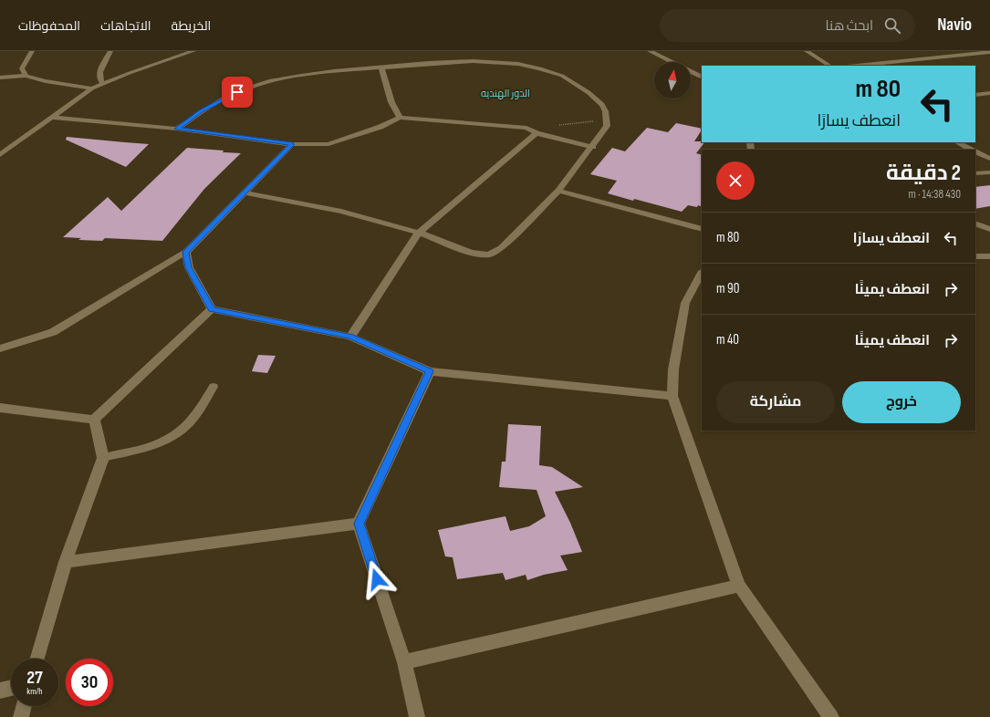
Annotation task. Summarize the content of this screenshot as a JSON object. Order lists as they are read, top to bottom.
{
  "districts": ["الدور الهنديه"],
  "north": "top",
  "page": {
    "header": "Navio",
    "search": "ابحث هنا",
    "nav": ["الخريطة", "الاتجاهات", "المحفوظات"],
    "turn": ["80 m", "انعطف يسارًا"],
    "heading": ["2 دقيقة", "430 m · 14:38"],
    "list": [
      {
        "name": "انعطف يسارًا",
        "value": "80 m"
      },
      {
        "name": "انعطف يمينًا",
        "value": "90 m"
      },
      {
        "name": "انعطف يمينًا",
        "value": "40 m"
      }
    ],
    "buttons": ["خروج", "مشاركة"],
    "speed": "27 km/h",
    "limit": "30"
  }
}
